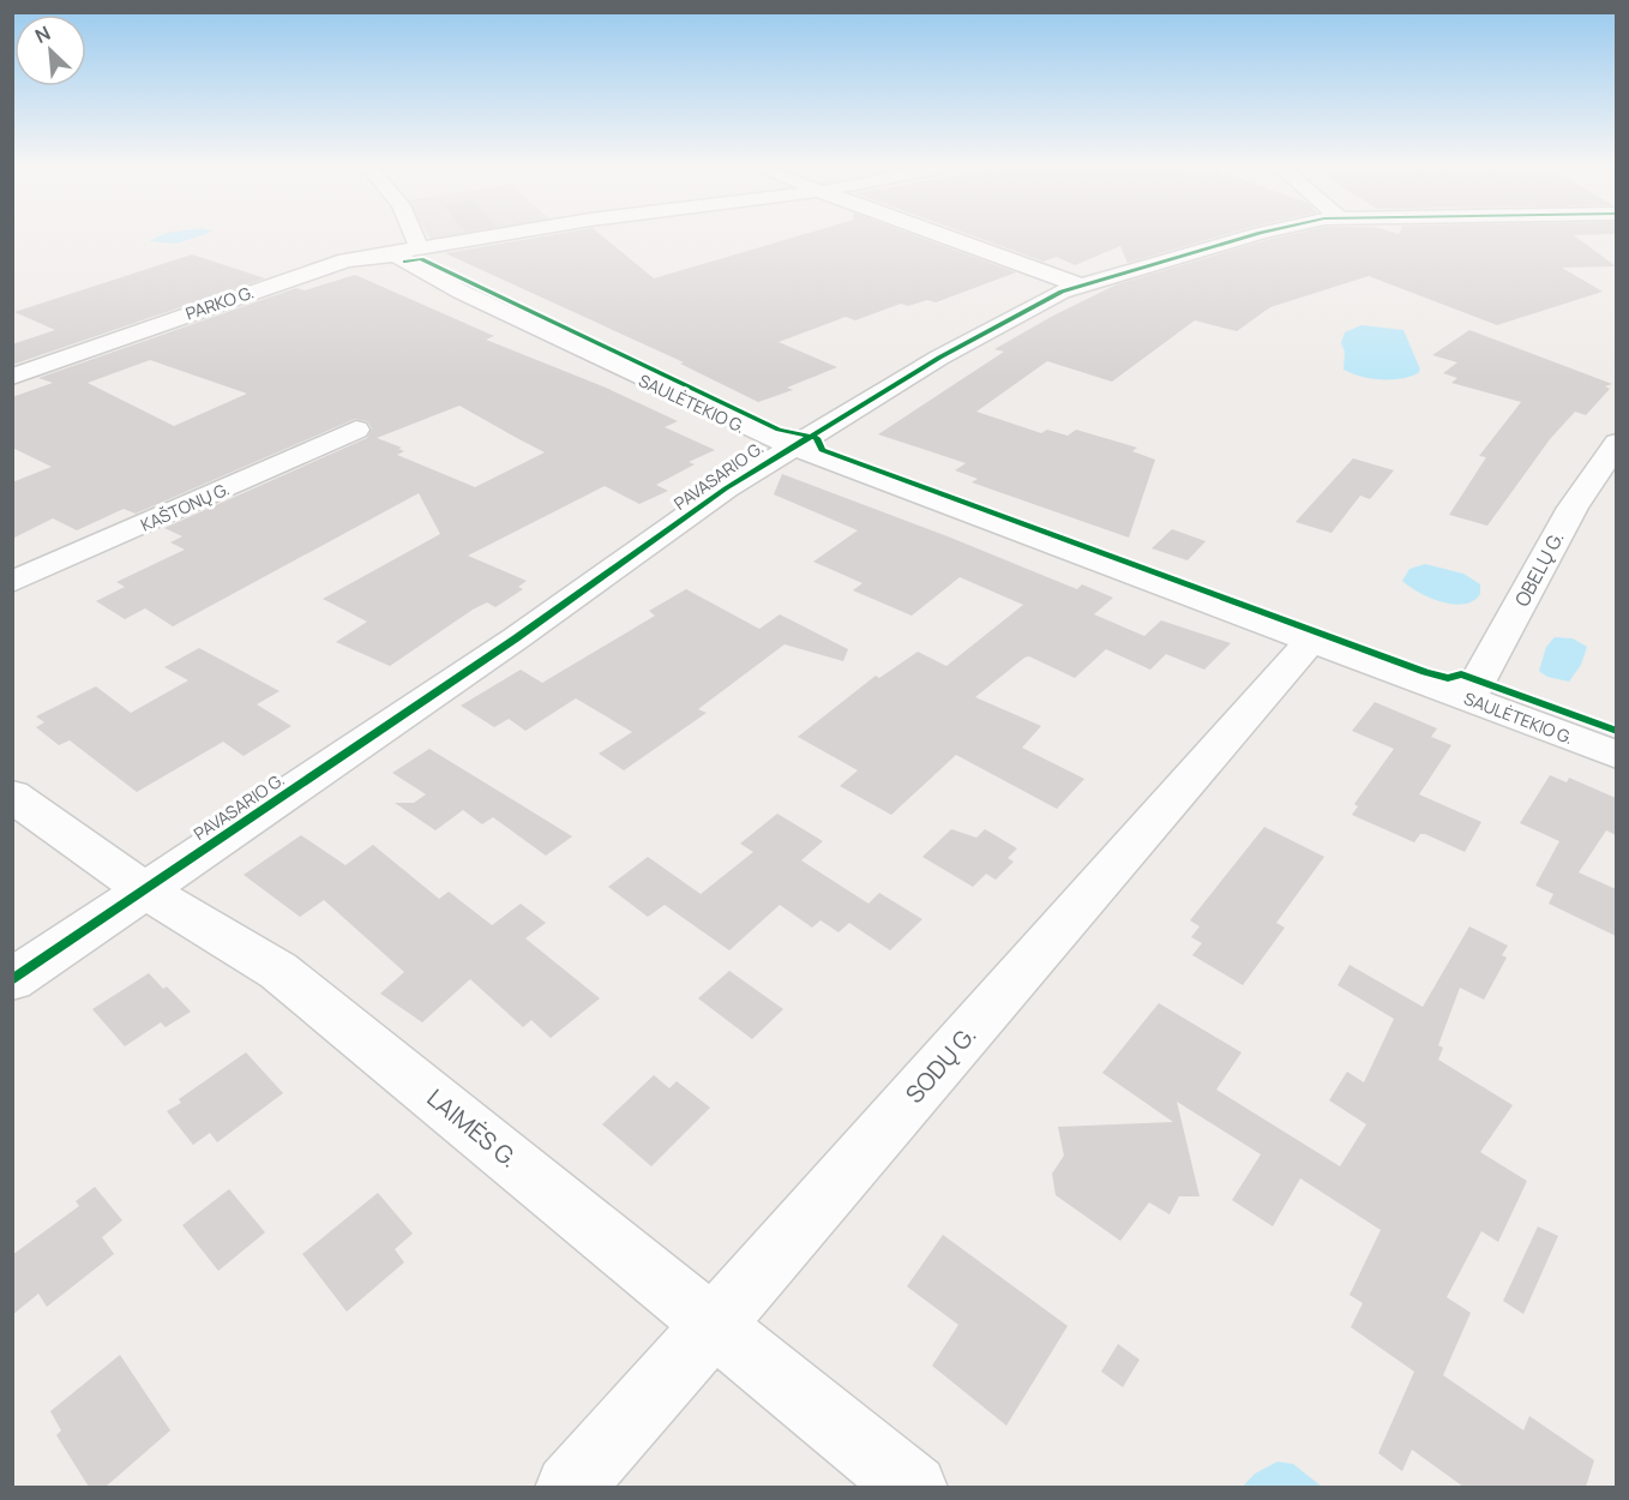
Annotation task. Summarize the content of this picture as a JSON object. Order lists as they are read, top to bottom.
{
  "streets": {
    "street": [
      "PARKO G.",
      "SAULĖTEKIO G.",
      "PAVASARIO G.",
      "KAŠTONŲ G.",
      "OBELŲ G.",
      "SODŲ G.",
      "LAIMĖS G."
    ]
  },
  "crossings": [
    ["PARKO G.", "SAULĖTEKIO G."],
    ["SAULĖTEKIO G.", "PAVASARIO G."],
    ["SAULĖTEKIO G.", "OBELŲ G."],
    ["SAULĖTEKIO G.", "SODŲ G."],
    ["PAVASARIO G.", "LAIMĖS G."],
    ["SODŲ G.", "LAIMĖS G."]
  ],
  "north": "top left"
}
